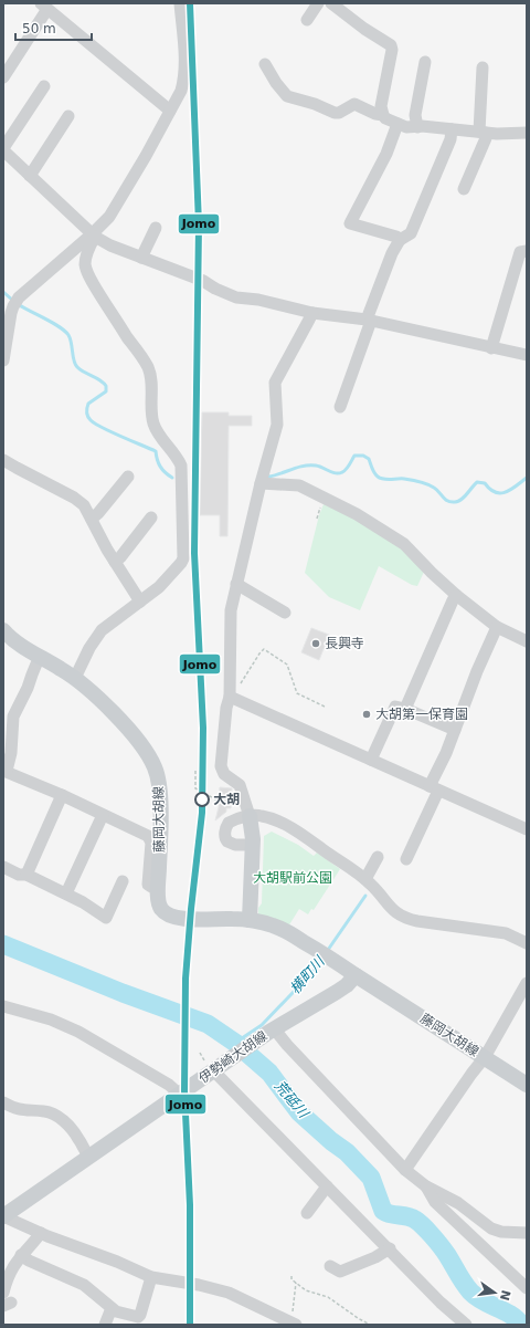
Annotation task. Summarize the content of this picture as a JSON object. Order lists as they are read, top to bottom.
{
  "streets": {
    "main road": ["藤岡大胡線", "伊勢崎大胡線"]
  },
  "crossings": [
    ["藤岡大胡線", "伊勢崎大胡線"]
  ],
  "water": ["横町川", "荒砥川"],
  "parks": ["大胡駅前公園"],
  "places": ["長興寺", "大胡第一保育園", "大胡"],
  "lines": ["transit line Jomo"],
  "scale_bar": "50 m",
  "north": "right"
}
